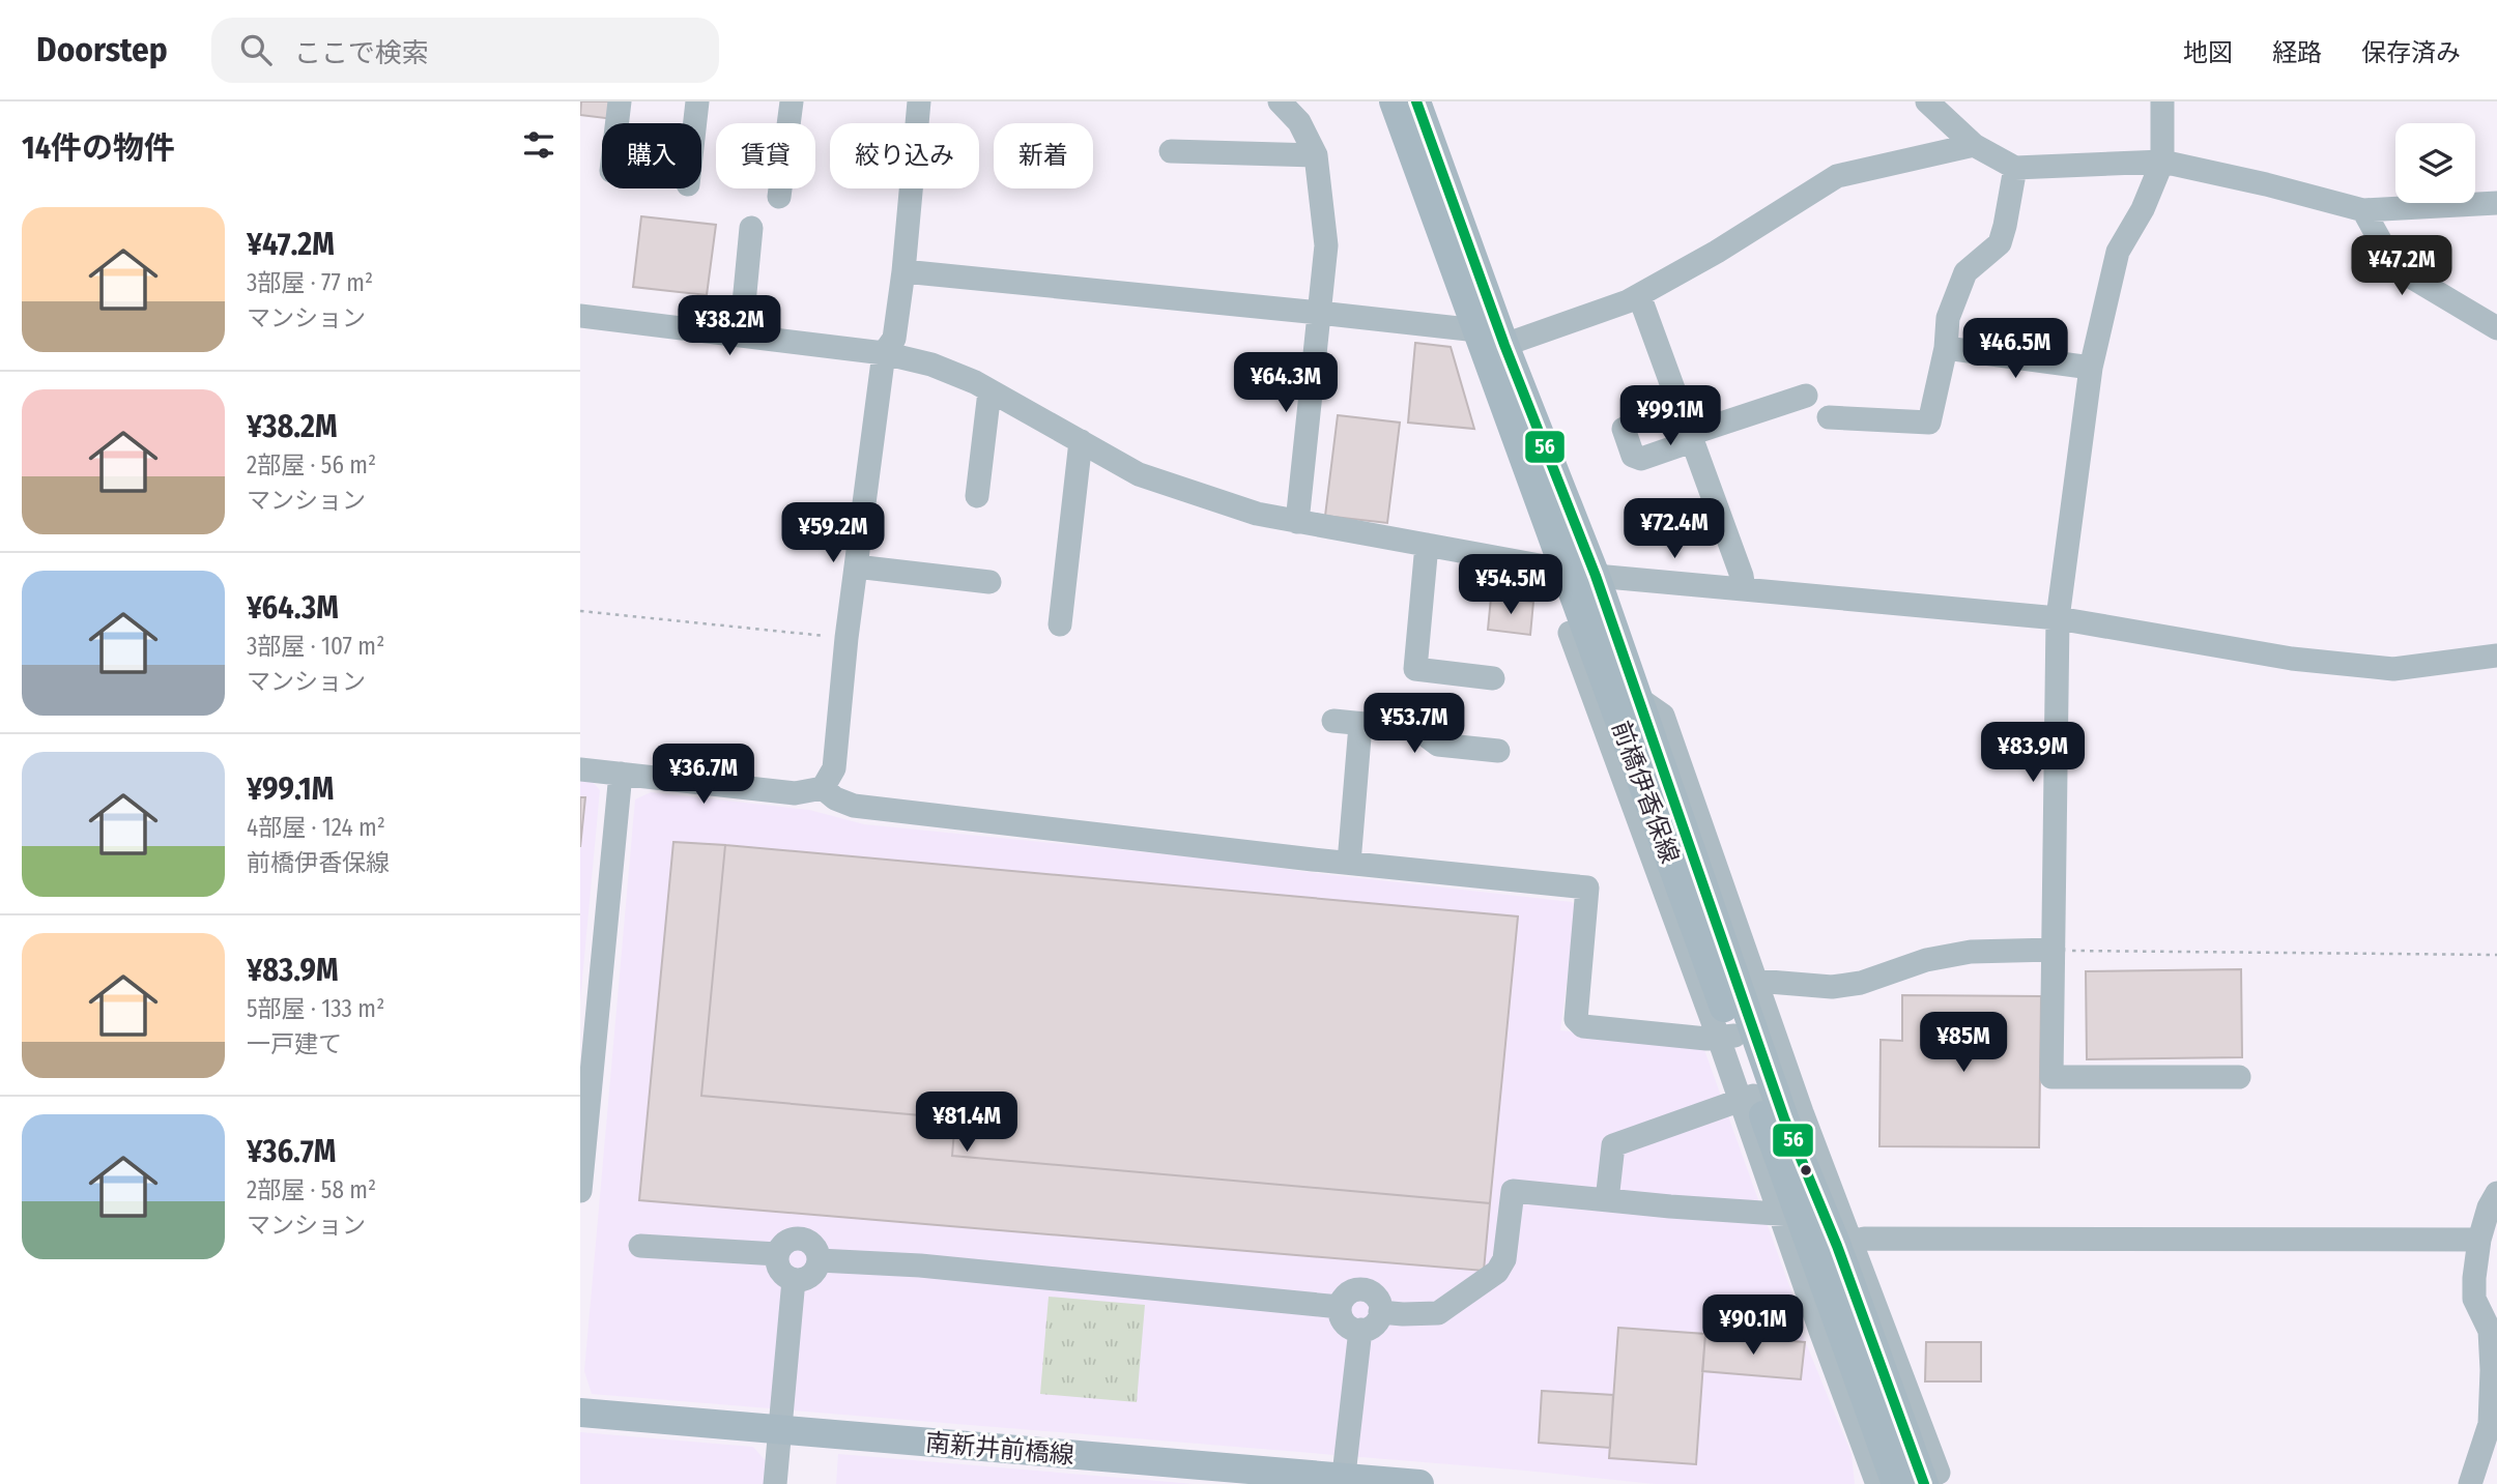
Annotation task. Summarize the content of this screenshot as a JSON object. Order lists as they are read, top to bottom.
{
  "streets": {
    "main road": ["前橋伊香保線", "南新井前橋線"]
  },
  "lines": ["transit line 56"],
  "page": {
    "header": "Doorstep",
    "search": "ここで検索",
    "nav": ["地図", "経路", "保存済み"],
    "heading": "14件の物件",
    "chip": [
      "購入",
      "賃貸",
      "絞り込み",
      "新着"
    ],
    "list": [
      {
        "name": "¥47.2M",
        "note": "3部屋 · 77 m² · マンション"
      },
      {
        "name": "¥38.2M",
        "note": "2部屋 · 56 m² · マンション"
      },
      {
        "name": "¥64.3M",
        "note": "3部屋 · 107 m² · マンション"
      },
      {
        "name": "¥99.1M",
        "note": "4部屋 · 124 m² · 前橋伊香保線"
      },
      {
        "name": "¥83.9M",
        "note": "5部屋 · 133 m² · 一戸建て"
      },
      {
        "name": "¥36.7M",
        "note": "2部屋 · 58 m² · マンション"
      }
    ],
    "price": [
      "¥47.2M",
      "¥38.2M",
      "¥46.5M",
      "¥64.3M",
      "¥99.1M",
      "¥72.4M",
      "¥59.2M",
      "¥54.5M",
      "¥53.7M",
      "¥83.9M",
      "¥36.7M",
      "¥85M",
      "¥81.4M",
      "¥90.1M"
    ]
  }
}
